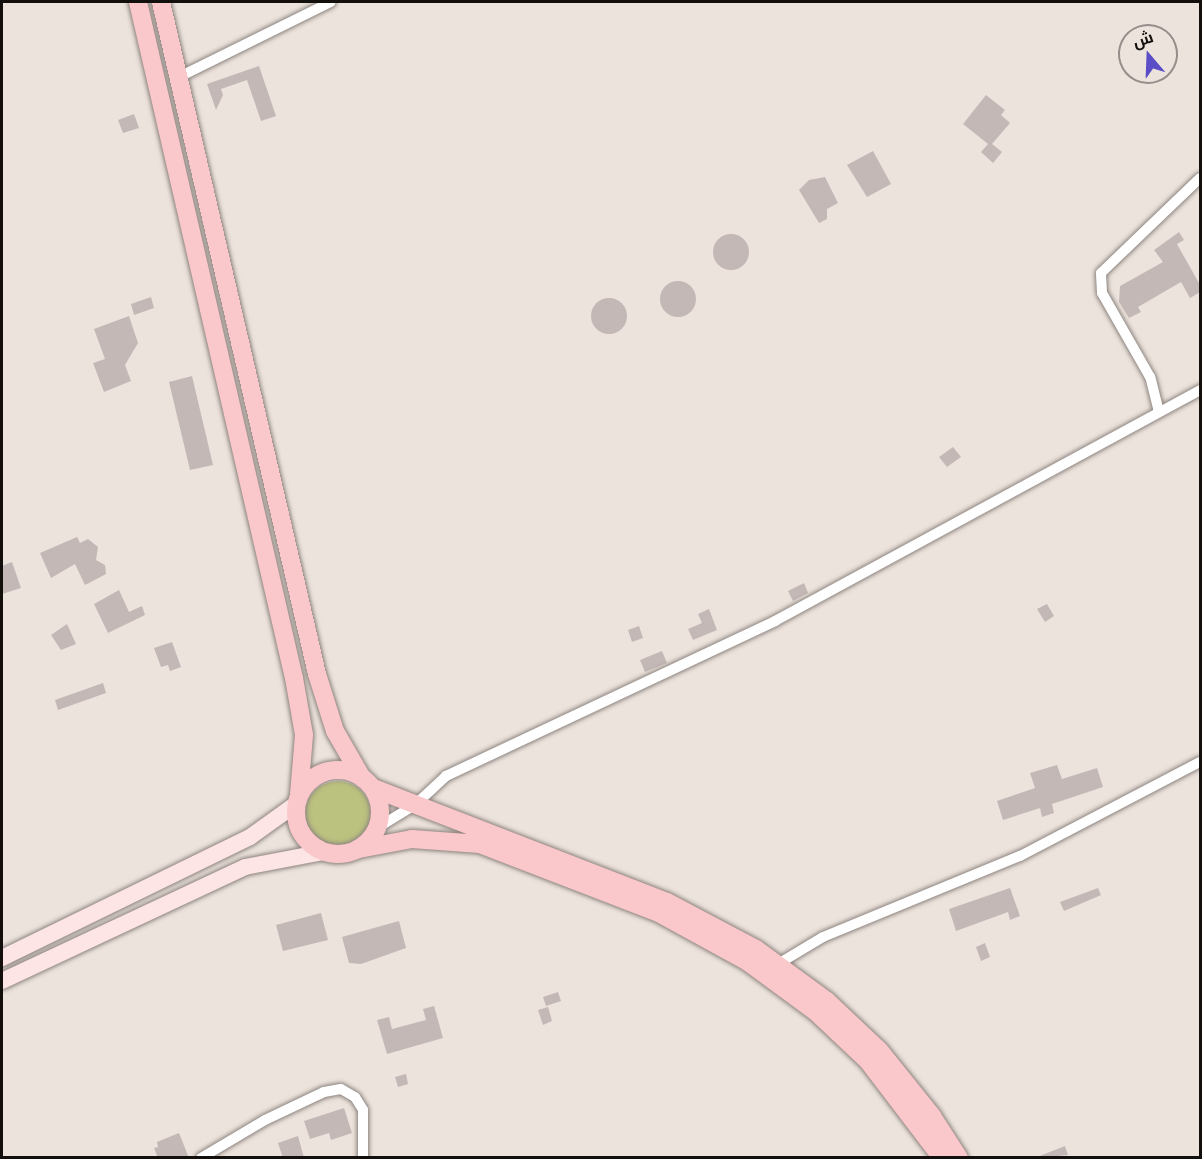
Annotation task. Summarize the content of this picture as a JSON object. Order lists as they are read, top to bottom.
{
  "north": "top"
}
